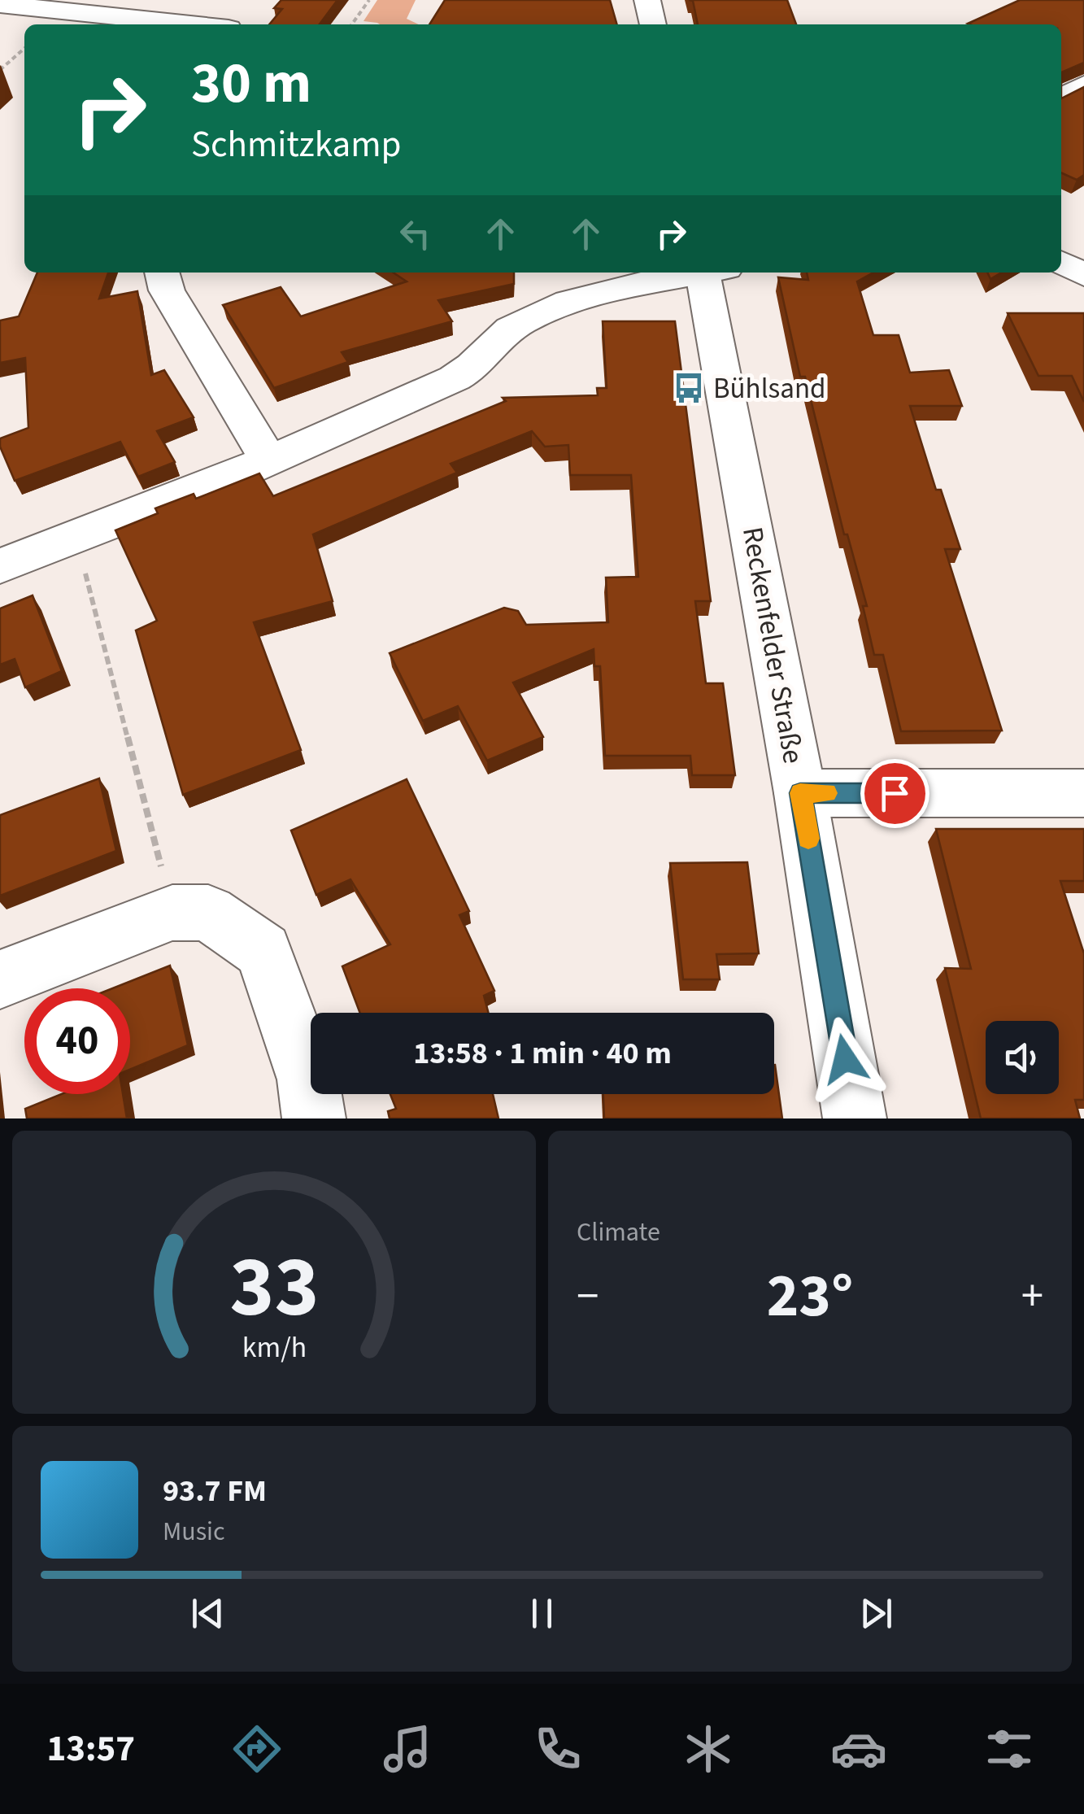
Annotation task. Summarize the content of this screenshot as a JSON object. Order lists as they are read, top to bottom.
{
  "streets": {
    "street": ["Reckenfelder Straße"]
  },
  "places": {
    "bus stop": ["Bühlsand"]
  },
  "page": {
    "turn": ["30 m", "Schmitzkamp"],
    "limit": "40",
    "trip": "13:58 · 1 min · 40 m",
    "tile": "Climate",
    "heat": ["−", "23°", "+"],
    "song": ["93.7 FM", "Music"],
    "tabs": "13:57",
    "gauge": ["33", "km/h"]
  }
}
